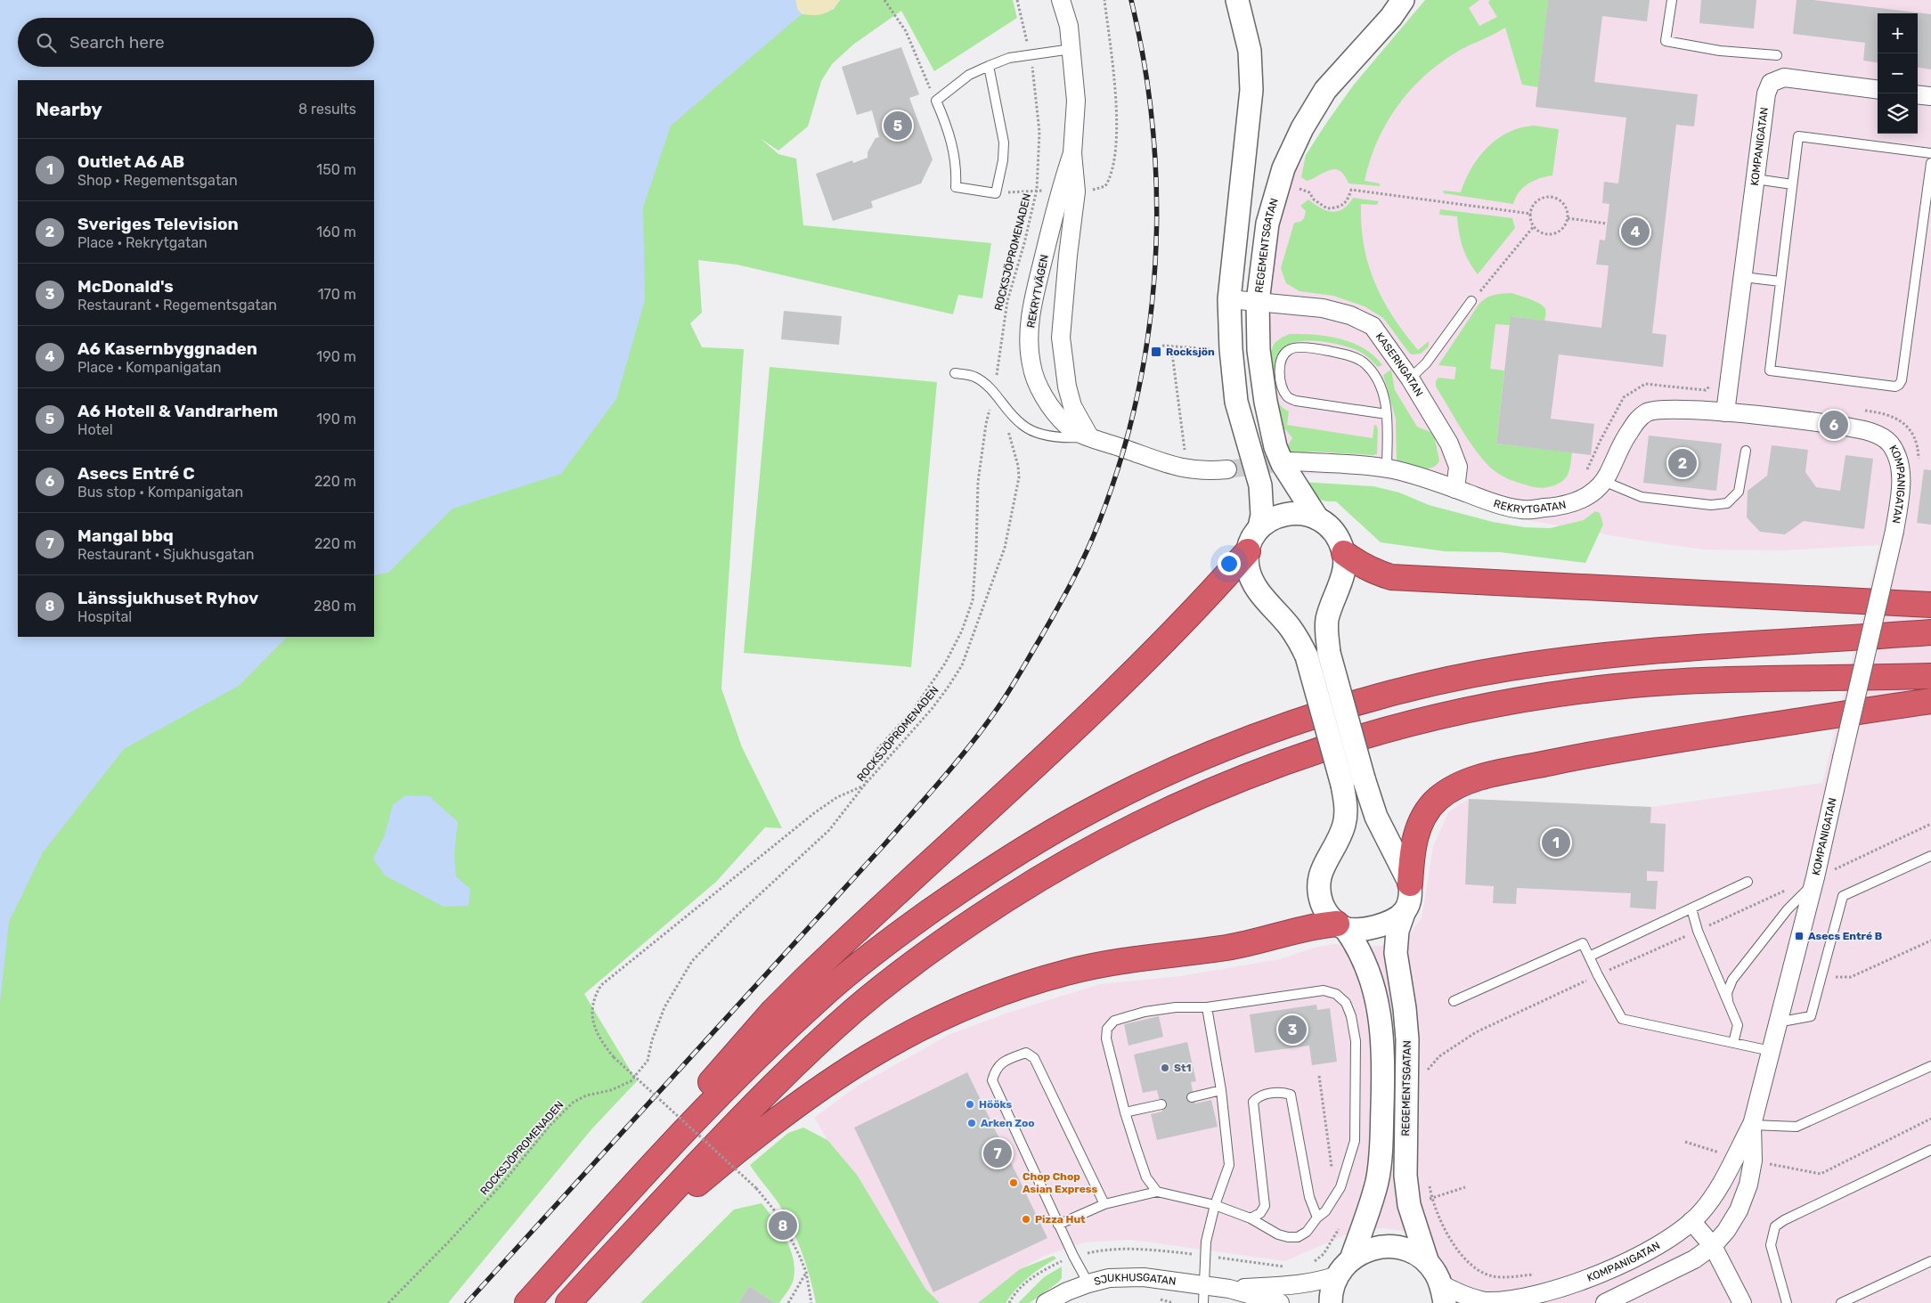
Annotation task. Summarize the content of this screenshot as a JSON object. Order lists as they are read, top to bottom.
{
  "streets": {
    "street": [
      "KOMPANIGATAN",
      "REGEMENTSGATAN",
      "REKRYTVÄGEN",
      "KASERNGATAN",
      "REKRYTGATAN",
      "SJUKHUSGATAN"
    ],
    "path": ["ROCKSJÖPROMENADEN"]
  },
  "crossings": [
    ["KOMPANIGATAN", "REKRYTGATAN"],
    ["REGEMENTSGATAN", "KASERNGATAN"],
    ["KASERNGATAN", "REKRYTGATAN"]
  ],
  "places": {
    "transit": ["Rocksjön", "Asecs Entré B"],
    "other": [
      "St1",
      "Hööks",
      "Arken Zoo",
      "Chop Chop Asian Express",
      "Pizza Hut"
    ]
  },
  "page": {
    "map_buttons": ["+", "−"],
    "search": "Search here",
    "heading": ["Nearby", "8 results"],
    "pins": [
      "5",
      "4",
      "6",
      "2",
      "1",
      "3",
      "7",
      "8"
    ],
    "list": [
      {
        "mark": "1",
        "name": "Outlet A6 AB",
        "note": "Shop · Regementsgatan",
        "value": "150 m"
      },
      {
        "mark": "2",
        "name": "Sveriges Television",
        "note": "Place · Rekrytgatan",
        "value": "160 m"
      },
      {
        "mark": "3",
        "name": "McDonald's",
        "note": "Restaurant · Regementsgatan",
        "value": "170 m"
      },
      {
        "mark": "4",
        "name": "A6 Kasernbyggnaden",
        "note": "Place · Kompanigatan",
        "value": "190 m"
      },
      {
        "mark": "5",
        "name": "A6 Hotell & Vandrarhem",
        "note": "Hotel",
        "value": "190 m"
      },
      {
        "mark": "6",
        "name": "Asecs Entré C",
        "note": "Bus stop · Kompanigatan",
        "value": "220 m"
      },
      {
        "mark": "7",
        "name": "Mangal bbq",
        "note": "Restaurant · Sjukhusgatan",
        "value": "220 m"
      },
      {
        "mark": "8",
        "name": "Länssjukhuset Ryhov",
        "note": "Hospital",
        "value": "280 m"
      }
    ]
  }
}
